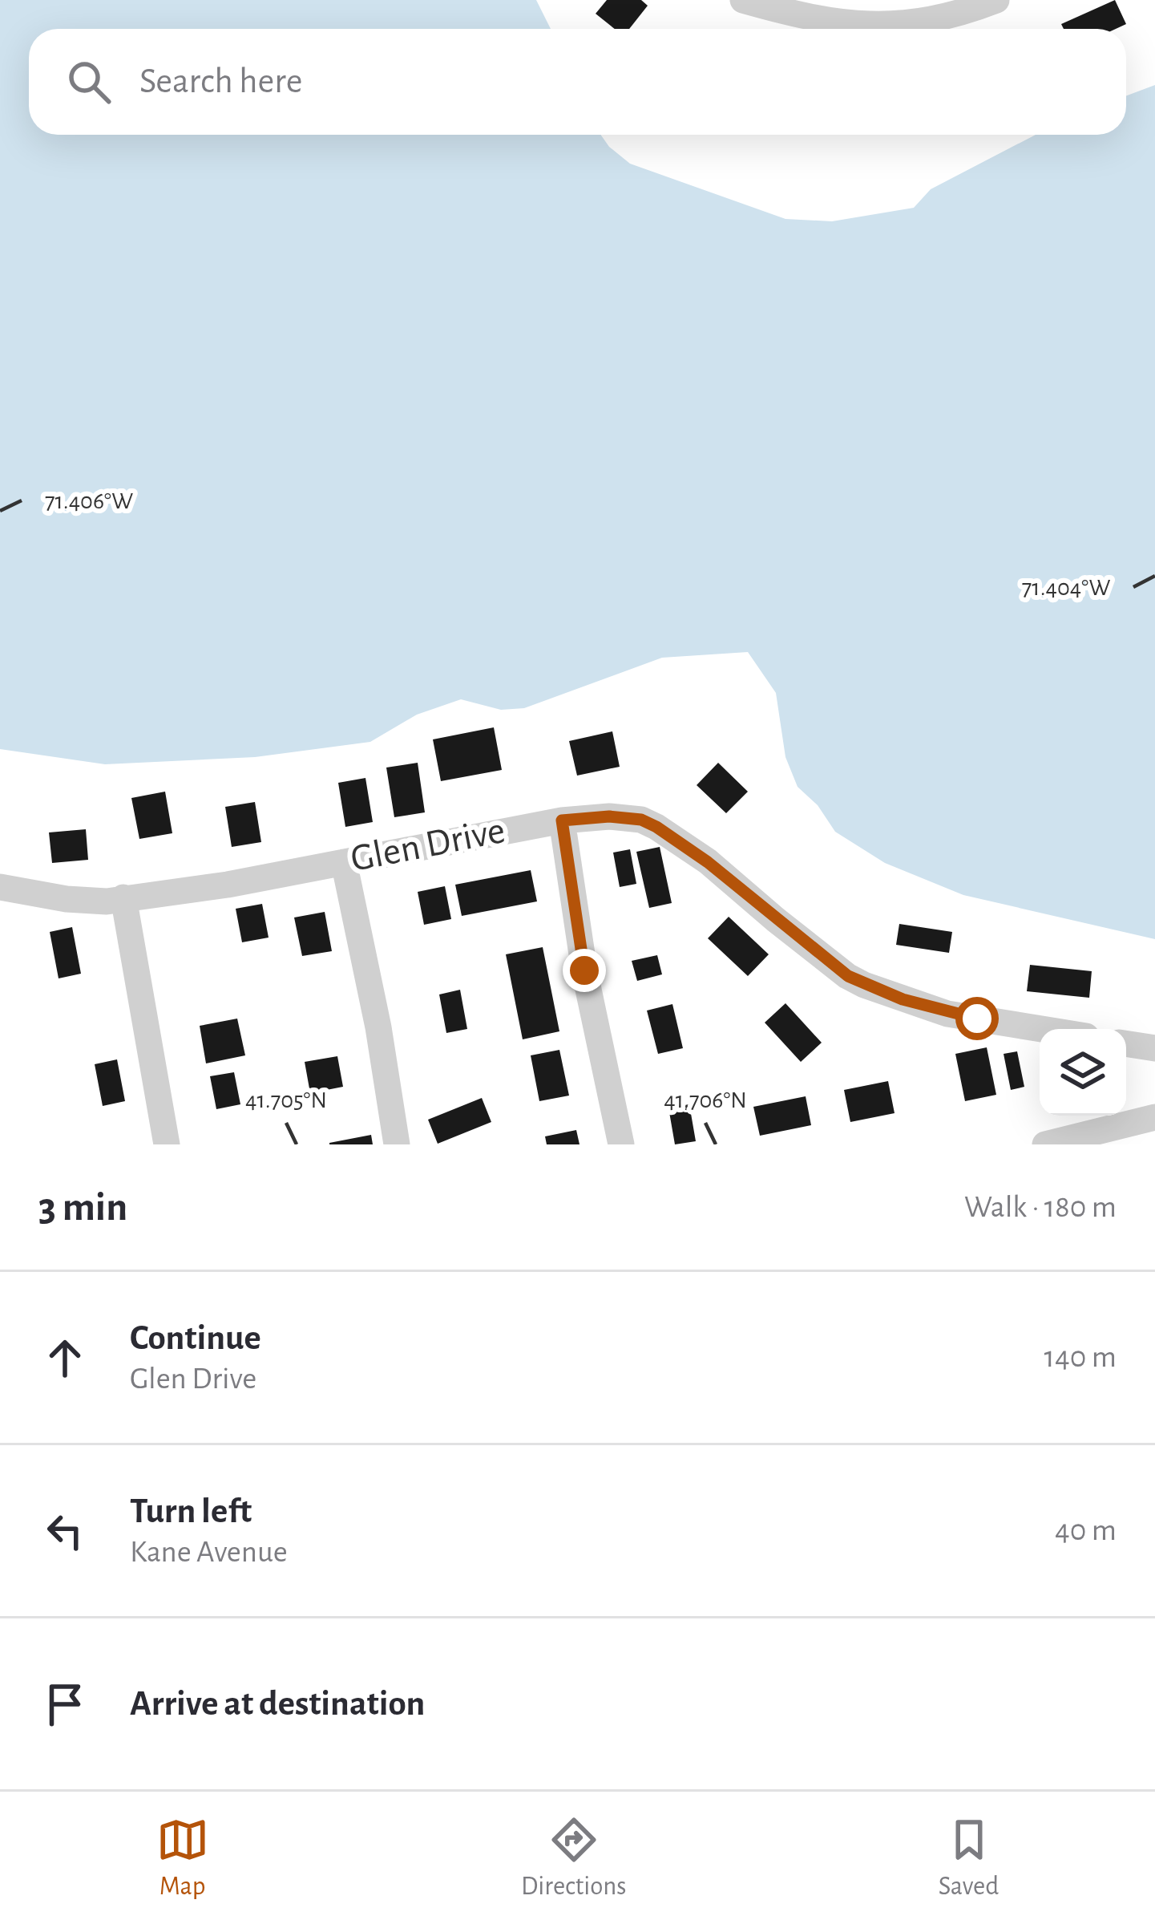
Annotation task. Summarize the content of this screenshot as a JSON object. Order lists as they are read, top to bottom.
{
  "streets": {
    "street": ["Glen Drive"]
  },
  "page": {
    "search": "Search here",
    "heading": ["3 min", "Walk · 180 m"],
    "list": [
      ["Continue", "Glen Drive", "140 m"],
      ["Turn left", "Kane Avenue", "40 m"],
      "Arrive at destination"
    ],
    "nav": ["Map", "Directions", "Saved"]
  },
  "coordinates": [
    "71.406°W",
    "71.404°W",
    "41.705°N",
    "41.706°N"
  ]
}
